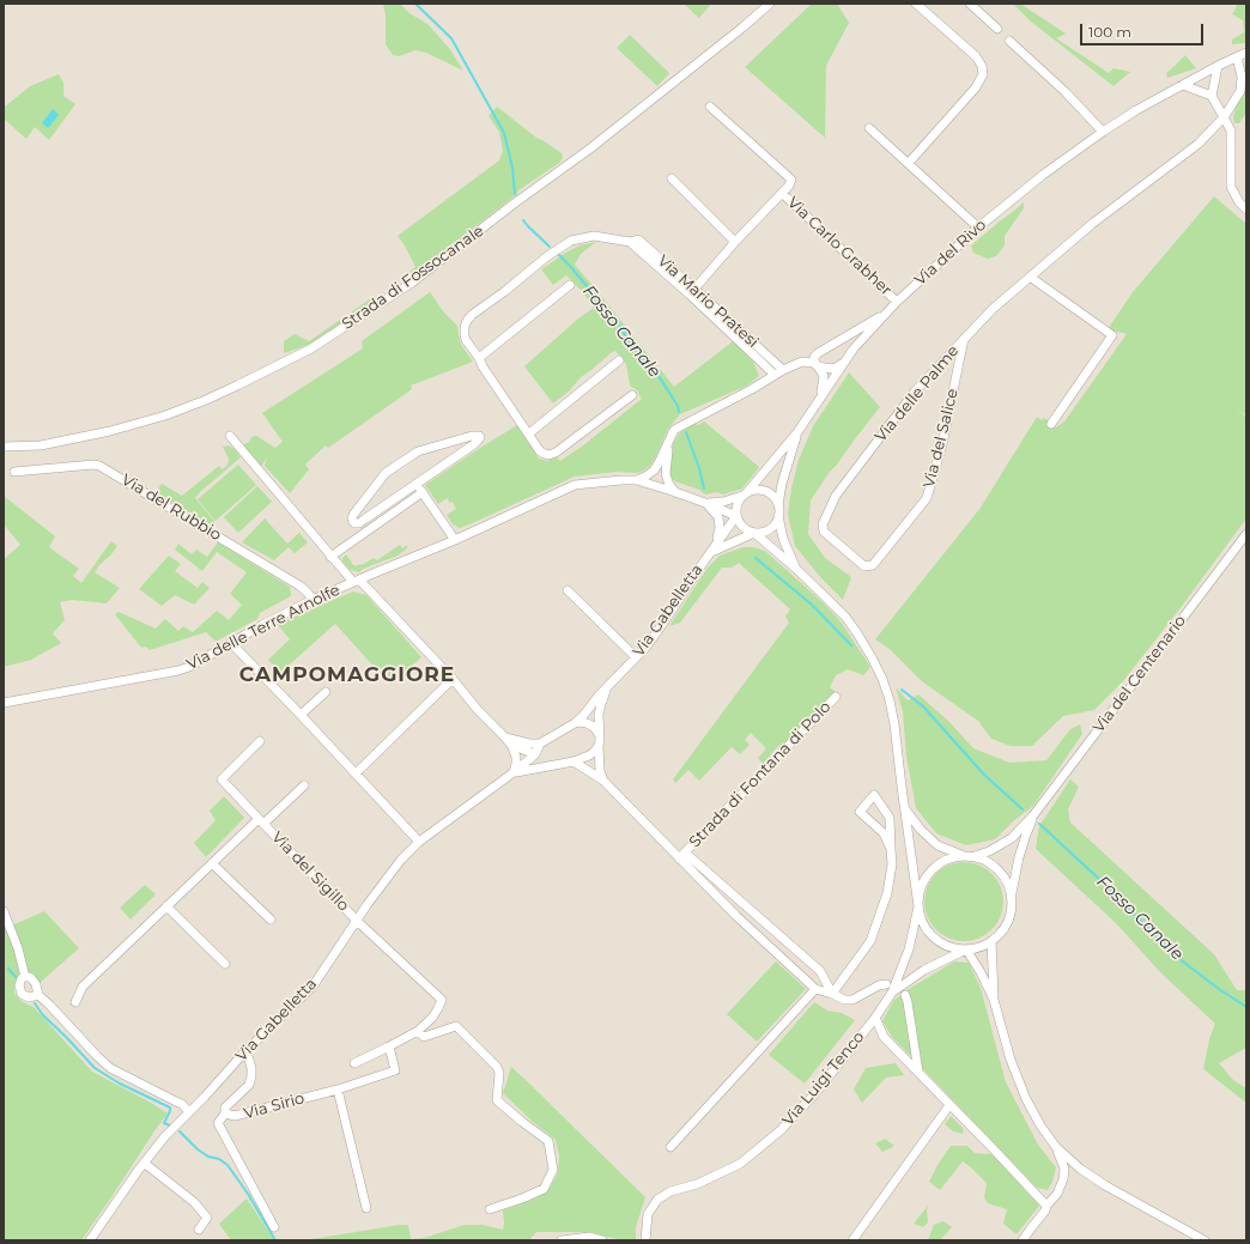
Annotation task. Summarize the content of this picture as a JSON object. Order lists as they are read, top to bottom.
{
  "streets": {
    "street": [
      "Via Carlo Grabher",
      "Via del Rivo",
      "Strada di Fossocanale",
      "Via Mario Pratesi",
      "Via delle Palme",
      "Via del Salice",
      "Via del Rubbio",
      "Via Gabelletta",
      "Via delle Terre Arnolfe",
      "Via del Centenario",
      "Strada di Fontana di Polo",
      "Via del Sigillo",
      "Via Luigi Tenco",
      "Via Sirio"
    ]
  },
  "crossings": [
    ["Via Carlo Grabher", "Via del Rivo"],
    ["Via Carlo Grabher", "Via Mario Pratesi"],
    ["Via del Rivo", "Via delle Palme"],
    ["Via delle Palme", "Via del Salice"],
    ["Via del Rubbio", "Via delle Terre Arnolfe"],
    ["Via Gabelletta", "Via delle Terre Arnolfe"],
    ["Via Gabelletta", "Strada di Fontana di Polo"],
    ["Via Gabelletta", "Via del Sigillo"],
    ["Via Gabelletta", "Via Sirio"],
    ["Via del Centenario", "Via Luigi Tenco"]
  ],
  "districts": ["CAMPOMAGGIORE"],
  "water": ["Fosso Canale"],
  "scale_bar": "100 m"
}
